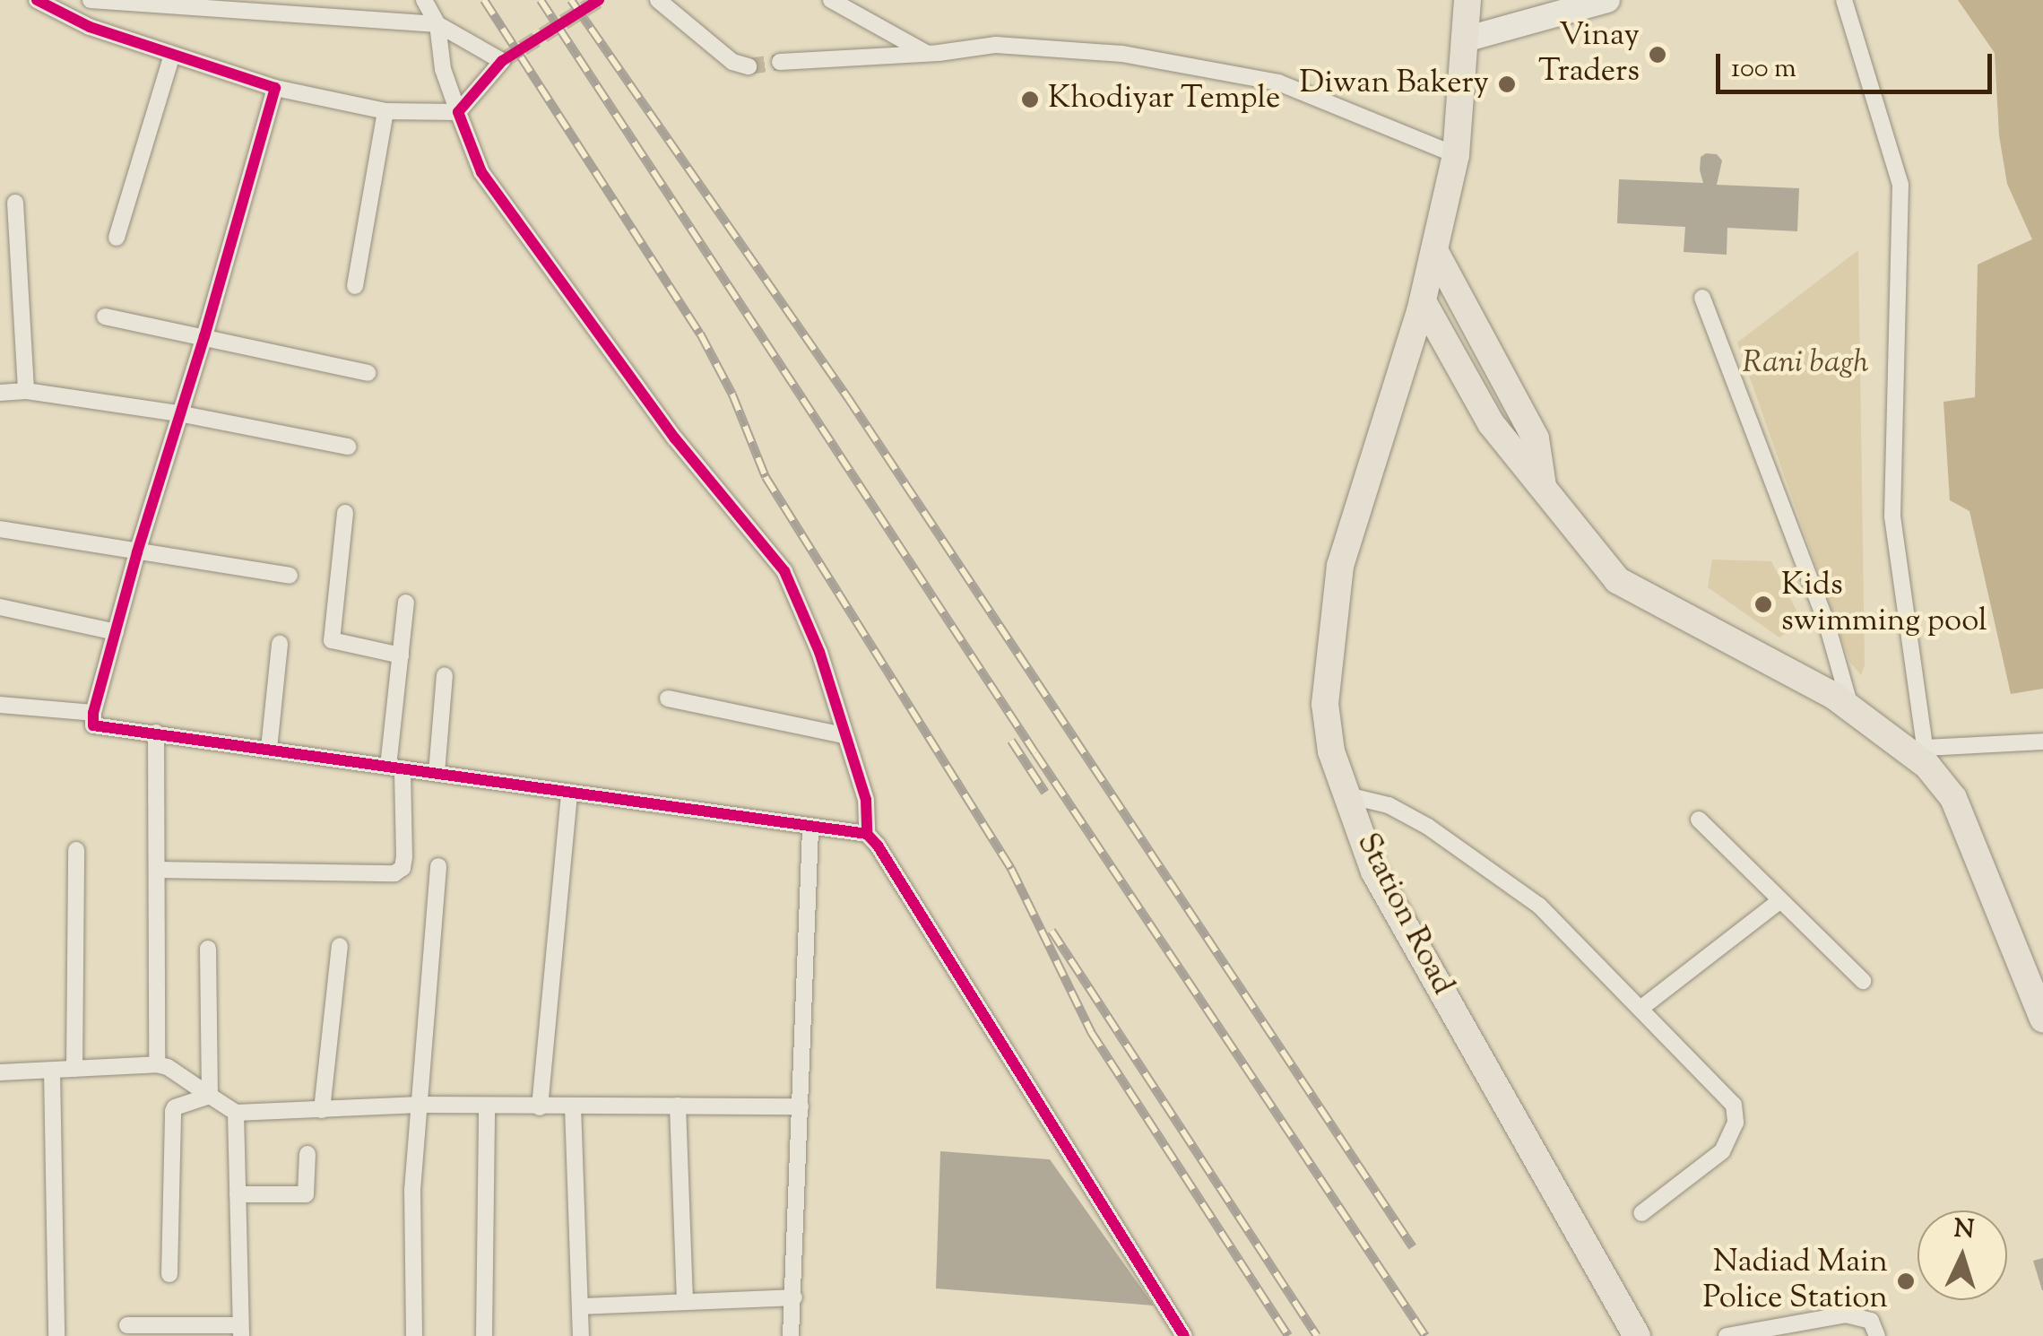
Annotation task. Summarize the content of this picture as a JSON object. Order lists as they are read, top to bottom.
{
  "streets": {
    "main road": ["Station Road"]
  },
  "parks": ["Rani bagh"],
  "places": [
    "Vinay Traders",
    "Diwan Bakery",
    "Khodiyar Temple",
    "Kids swimming pool",
    "Nadiad Main Police Station"
  ],
  "scale_bar": "100 m",
  "north": "top"
}
